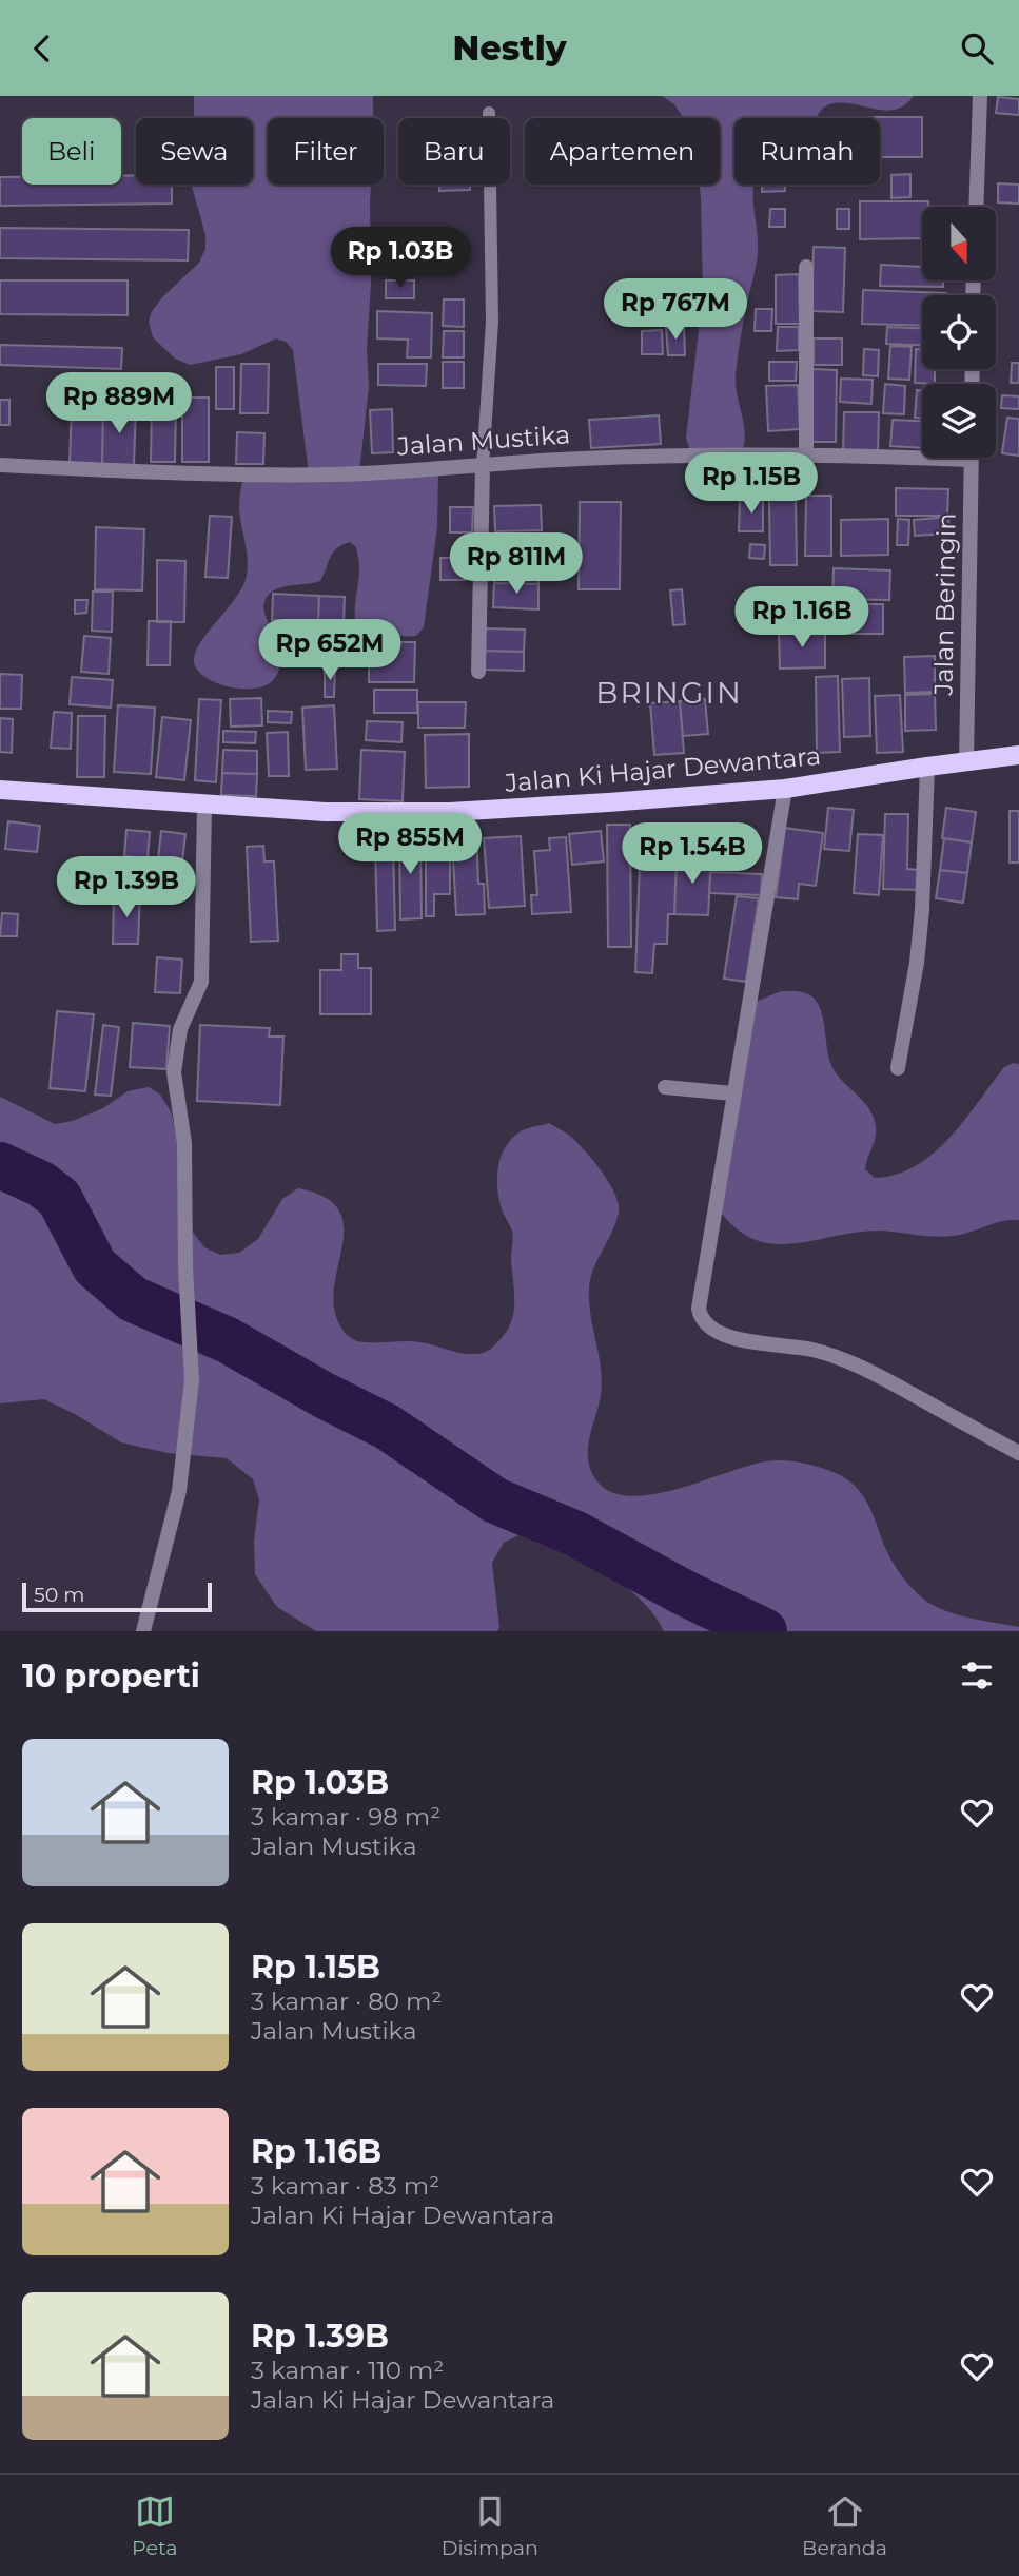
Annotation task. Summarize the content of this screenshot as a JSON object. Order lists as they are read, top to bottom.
{
  "streets": {
    "main road": ["Jalan Ki Hajar Dewantara"],
    "street": ["Jalan Mustika", "Jalan Beringin"]
  },
  "crossings": [
    ["Jalan Beringin", "Jalan Ki Hajar Dewantara"]
  ],
  "districts": ["BRINGIN"],
  "scale_bar": "50 m",
  "north": "bottom",
  "page": {
    "header": "Nestly",
    "chip": [
      "Beli",
      "Sewa",
      "Filter",
      "Baru",
      "Apartemen",
      "Rumah"
    ],
    "price": [
      "Rp 1.03B",
      "Rp 767M",
      "Rp 889M",
      "Rp 1.15B",
      "Rp 811M",
      "Rp 1.16B",
      "Rp 652M",
      "Rp 855M",
      "Rp 1.54B",
      "Rp 1.39B"
    ],
    "scale": "50 m",
    "heading": "10 properti",
    "list": [
      {
        "name": "Rp 1.03B",
        "note": "3 kamar · 98 m² · Jalan Mustika"
      },
      {
        "name": "Rp 1.15B",
        "note": "3 kamar · 80 m² · Jalan Mustika"
      },
      {
        "name": "Rp 1.16B",
        "note": "3 kamar · 83 m² · Jalan Ki Hajar Dewantara"
      },
      {
        "name": "Rp 1.39B",
        "note": "3 kamar · 110 m² · Jalan Ki Hajar Dewantara"
      }
    ],
    "tabs": ["Peta", "Disimpan", "Beranda"]
  }
}
